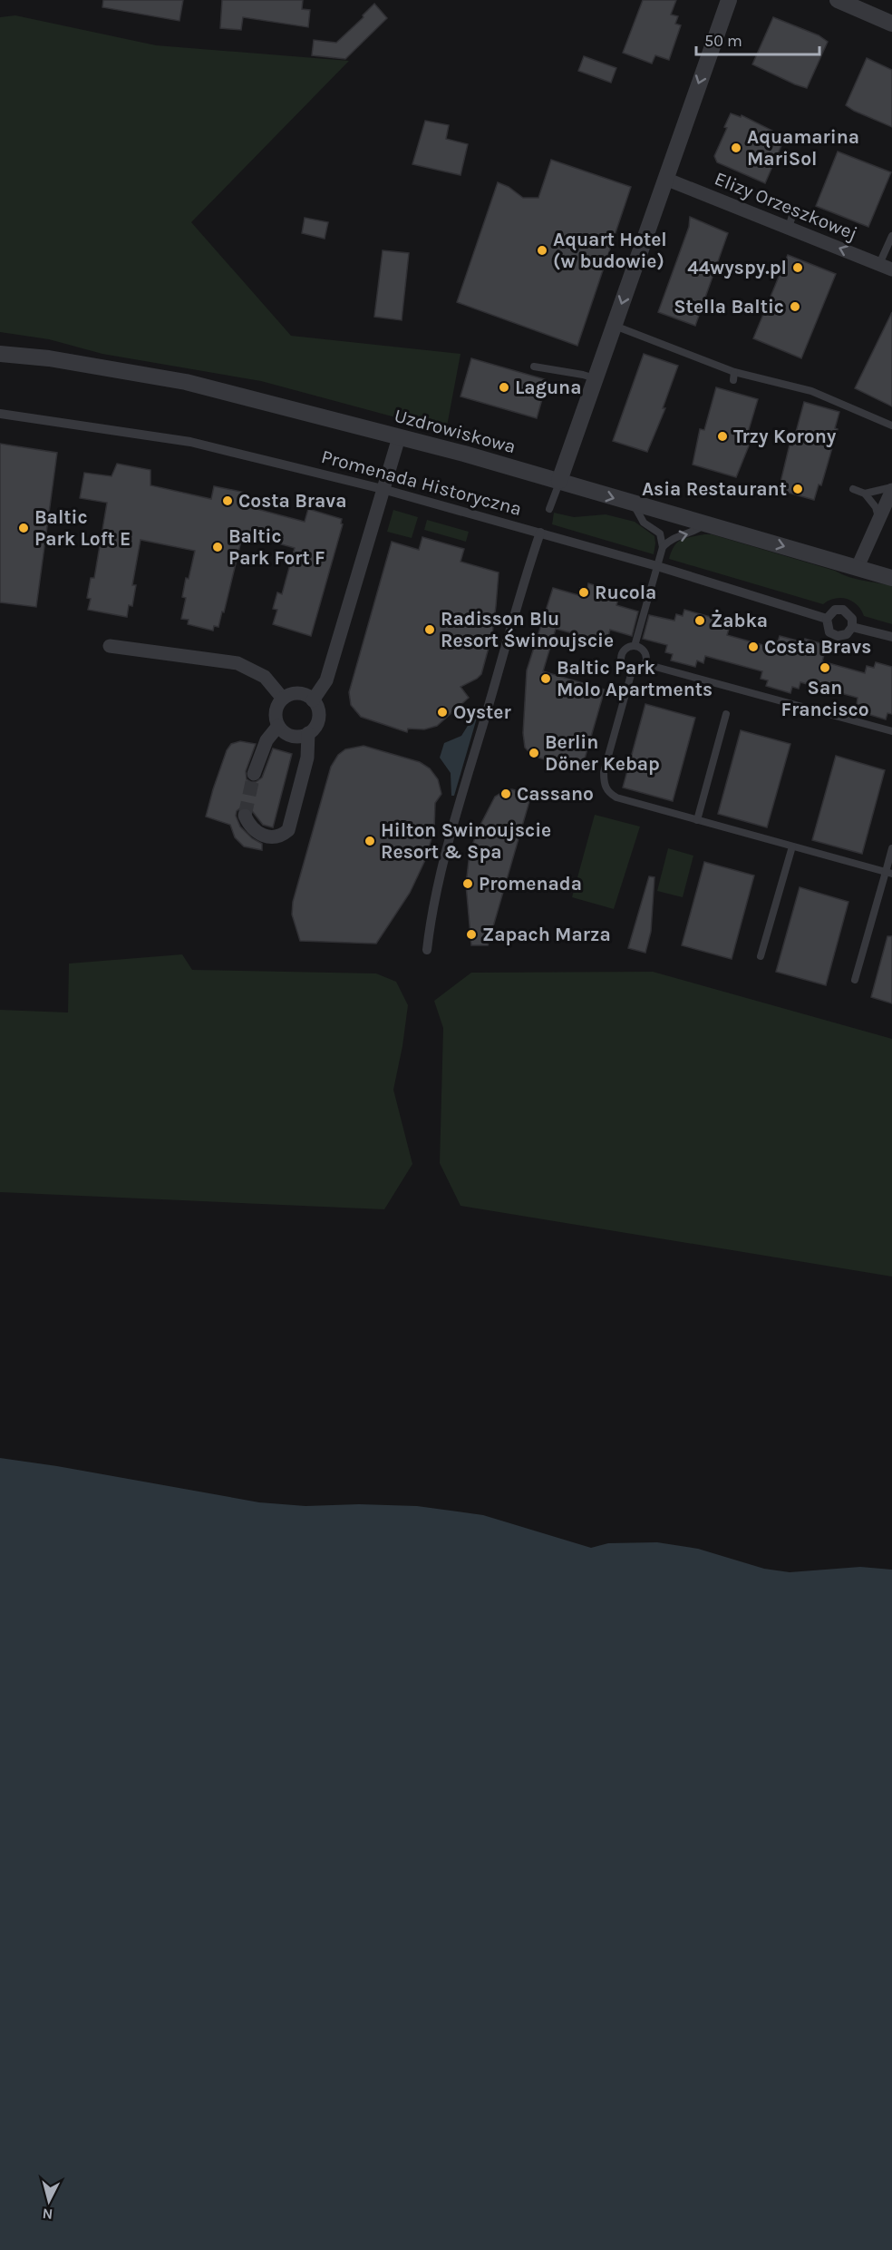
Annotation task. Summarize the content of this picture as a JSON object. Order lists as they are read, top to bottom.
{
  "streets": {
    "street": ["Elizy Orzeszkowej", "Uzdrowiskowa", "Promenada Historyczna"]
  },
  "one_way": ["Elizy Orzeszkowej"],
  "places": [
    "Aquamarina MariSol",
    "Aquart Hotel (w budowie)",
    "44wyspy.pl",
    "Stella Baltic",
    "Laguna",
    "Trzy Korony",
    "Asia Restaurant",
    "Costa Brava",
    "Baltic Park Loft E",
    "Baltic Park Fort F",
    "Rucola",
    "Żabka",
    "Radisson Blu Resort Świnoujscie",
    "Costa Bravs",
    "San Francisco",
    "Baltic Park Molo Apartments",
    "Oyster",
    "Berlin Döner Kebap",
    "Cassano",
    "Hilton Swinoujscie Resort & Spa",
    "Promenada",
    "Zapach Marza"
  ],
  "scale_bar": "50 m",
  "north": "bottom"
}
